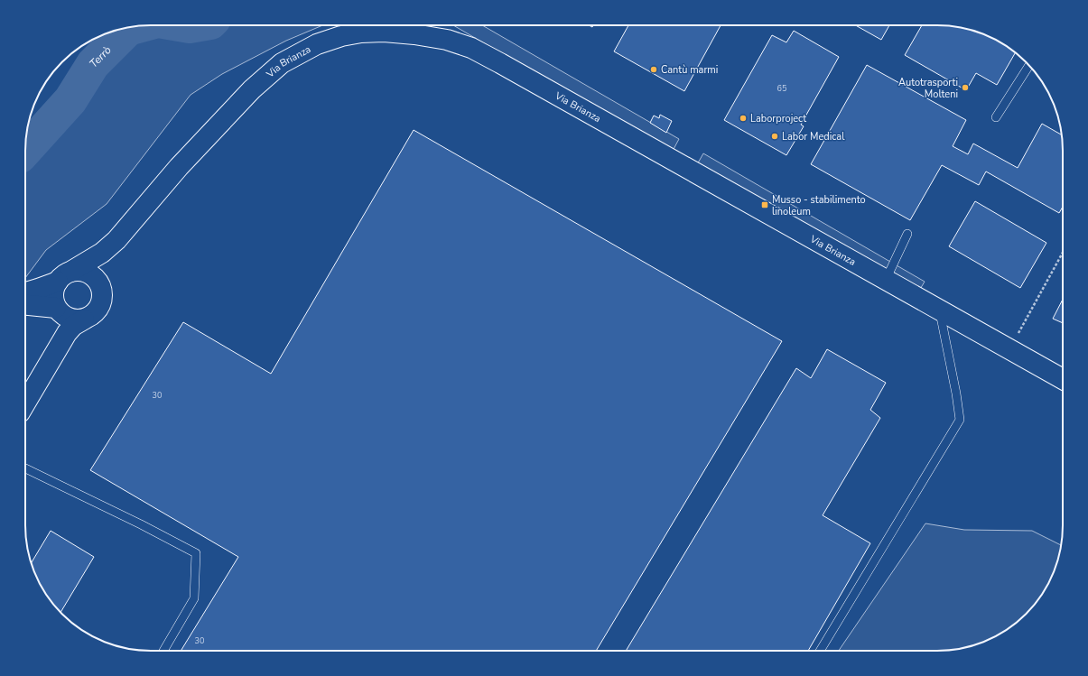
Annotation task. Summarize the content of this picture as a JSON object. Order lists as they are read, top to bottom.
{
  "streets": {
    "street": ["Via Brianza"]
  },
  "water": ["Terrò"],
  "places": {
    "other": [
      "Cantù marmi",
      "Autotrasporti Molteni",
      "Laborproject",
      "Labor Medical"
    ],
    "transit": ["Musso - stabilimento linoleum"]
  },
  "house_numbers": ["65", "30", "30"]
}
